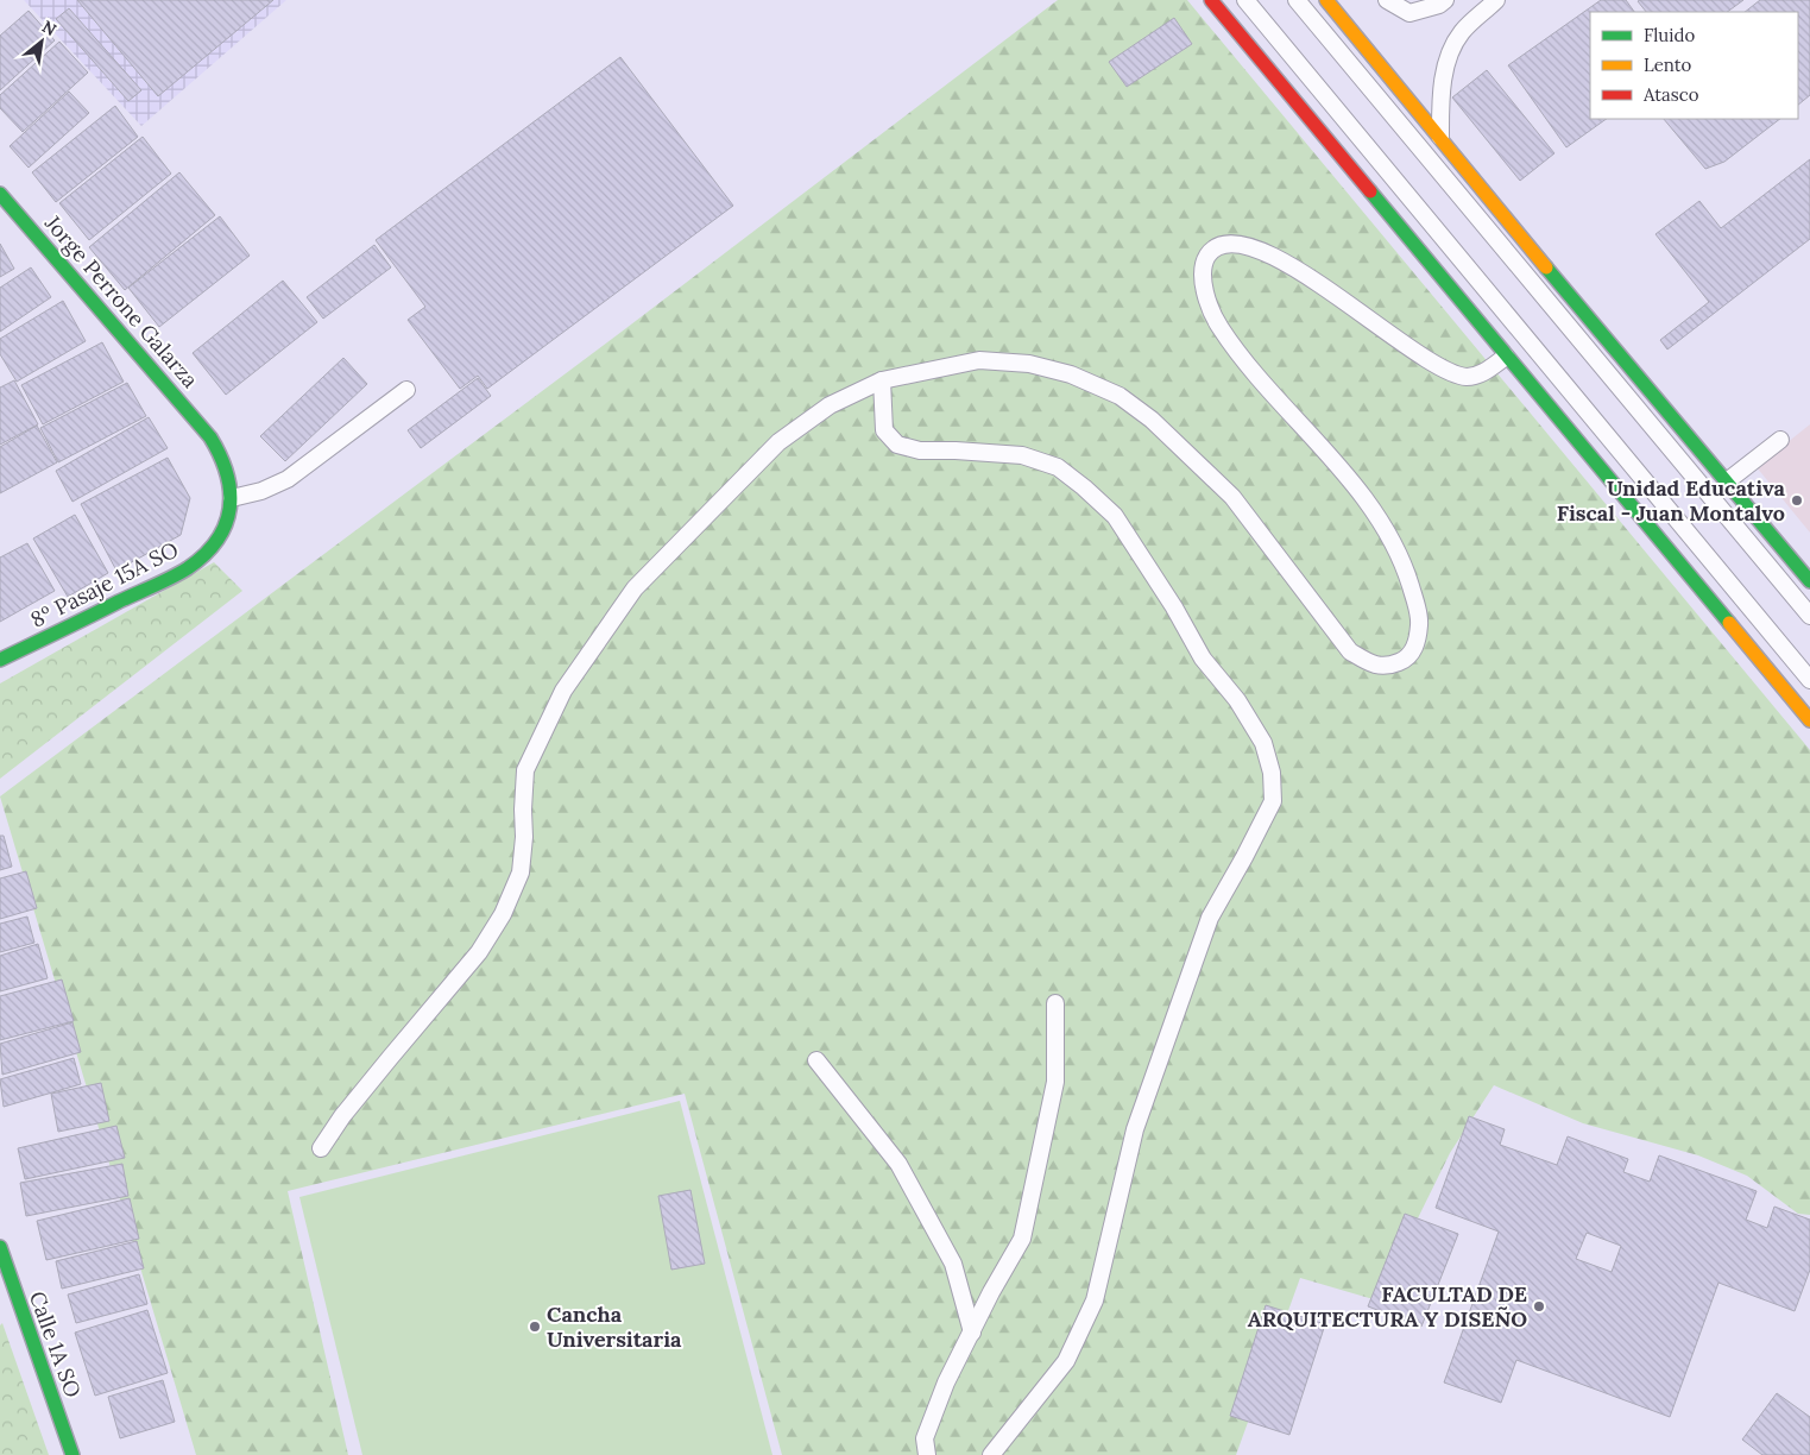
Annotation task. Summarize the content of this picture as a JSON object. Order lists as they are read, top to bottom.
{
  "streets": {
    "main road": ["Jorge Perrone Galarza", "8º Pasaje 15A SO", "Calle 1A SO"]
  },
  "crossings": [
    ["Jorge Perrone Galarza", "8º Pasaje 15A SO"]
  ],
  "places": ["Unidad Educativa Fiscal - Juan Montalvo", "FACULTAD DE ARQUITECTURA Y DISEÑO", "Cancha Universitaria"],
  "legend": ["Fluido", "Lento", "Atasco"],
  "north": "top right"
}
